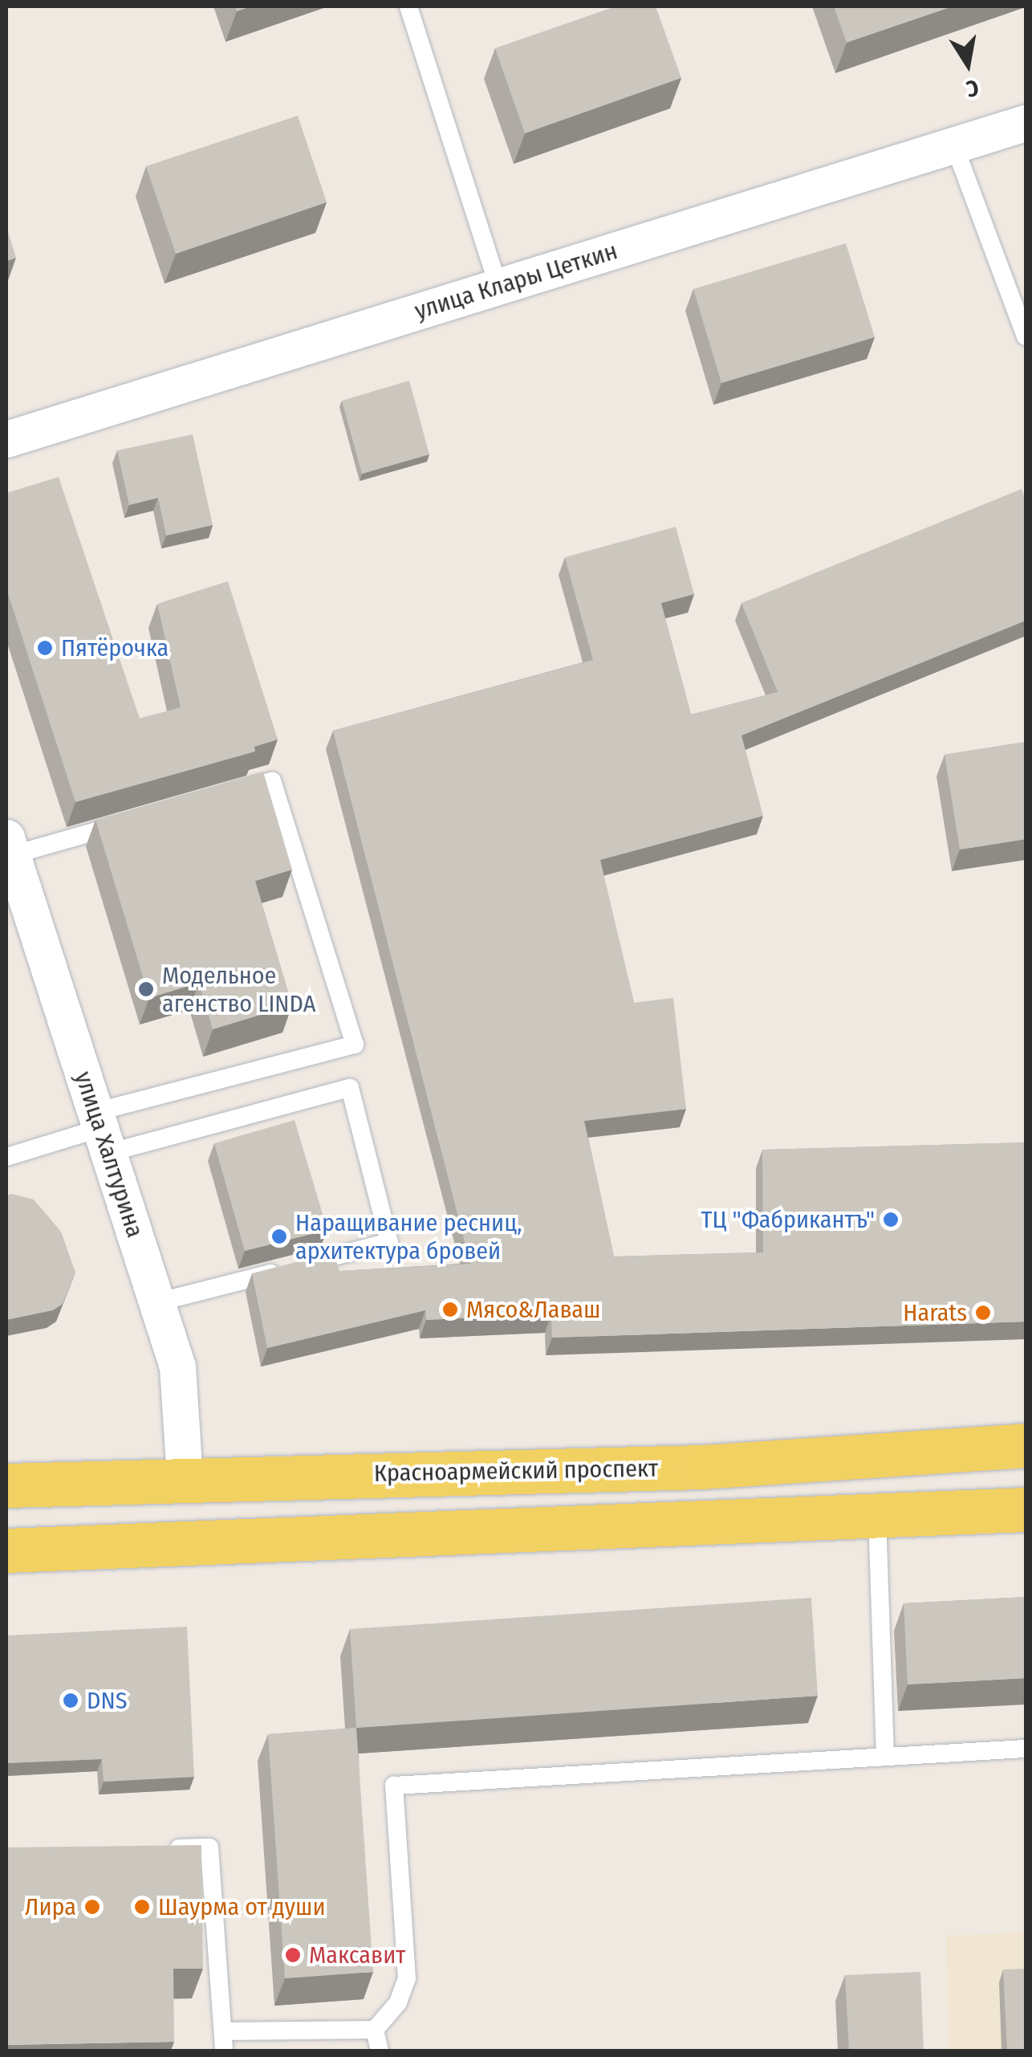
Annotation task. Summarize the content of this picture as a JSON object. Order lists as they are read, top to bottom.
{
  "streets": {
    "main road": ["Красноармейский проспект"],
    "street": ["улица Клары Цеткин", "улица Халтурина"]
  },
  "crossings": [
    ["улица Халтурина", "Красноармейский проспект"]
  ],
  "places": [
    "Пятёрочка",
    "Модельное агенство LINDA",
    "ТЦ \"Фабрикантъ\"",
    "Наращивание ресниц, архитектура бровей",
    "Мясо&Лаваш",
    "Harats",
    "DNS",
    "Лира",
    "Шаурма от души",
    "Максавит"
  ],
  "north": "bottom"
}
